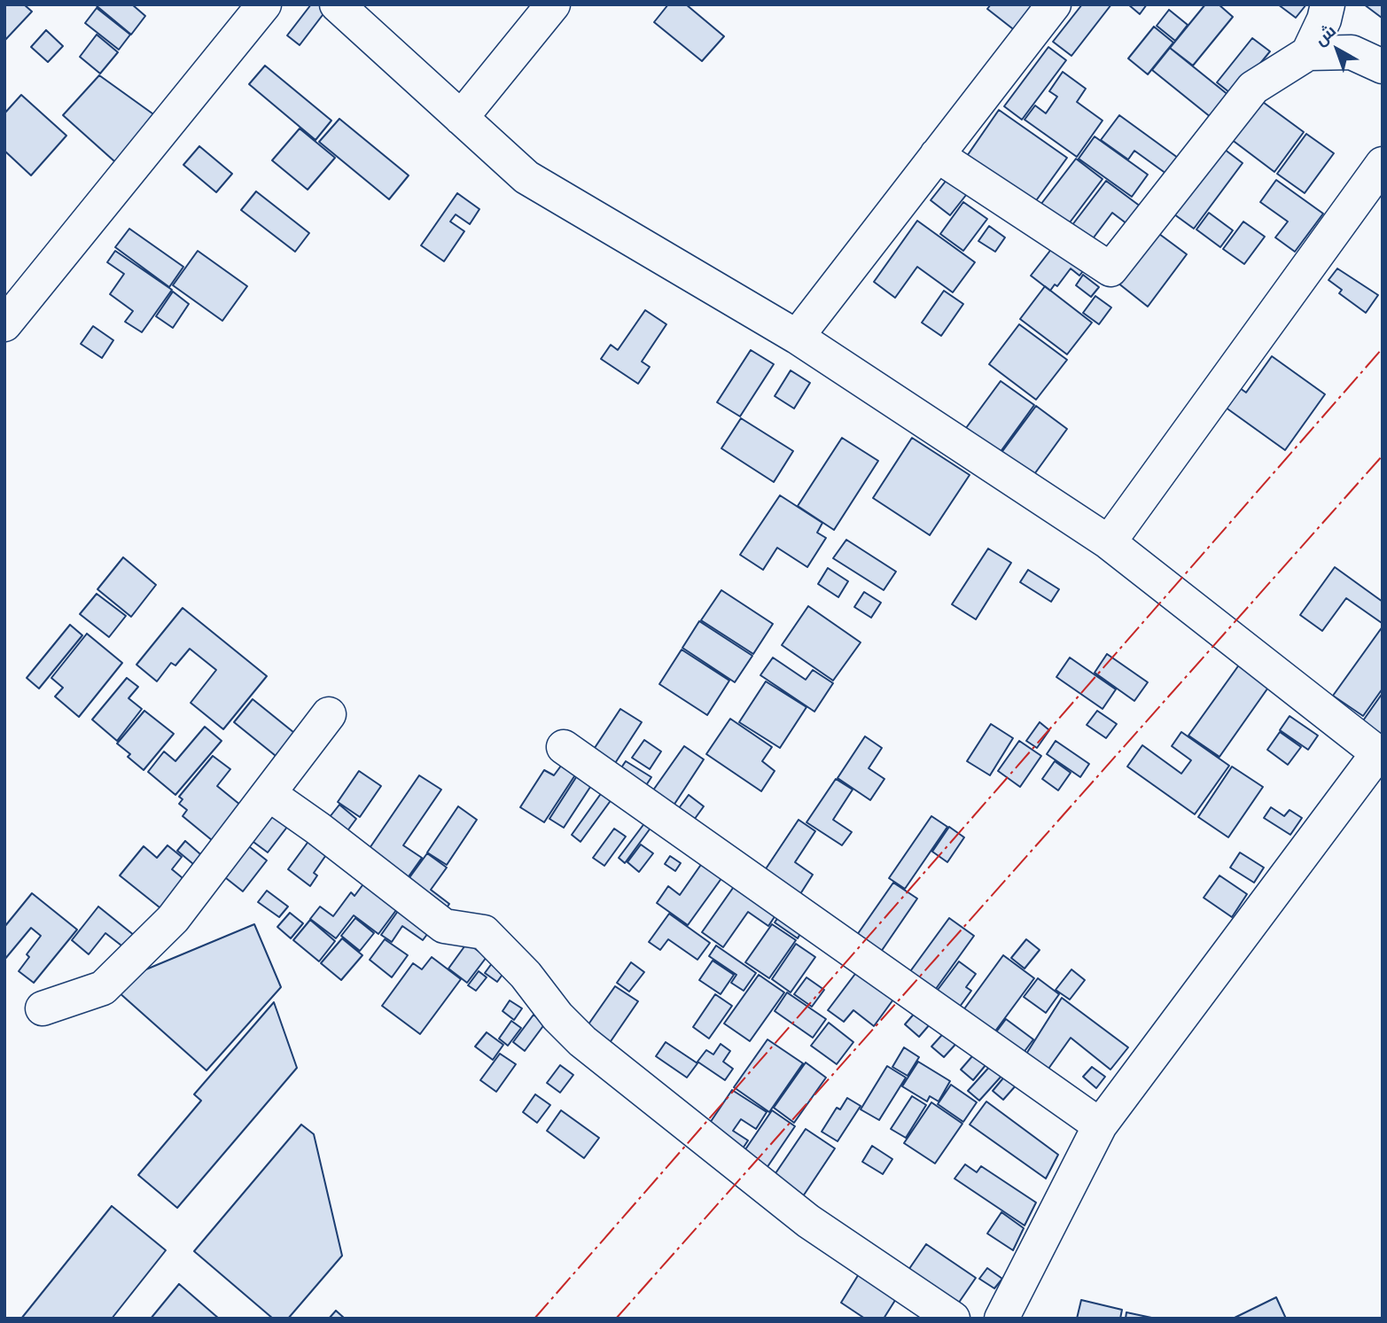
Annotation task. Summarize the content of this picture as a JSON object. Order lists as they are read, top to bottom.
{
  "north": "top left"
}
